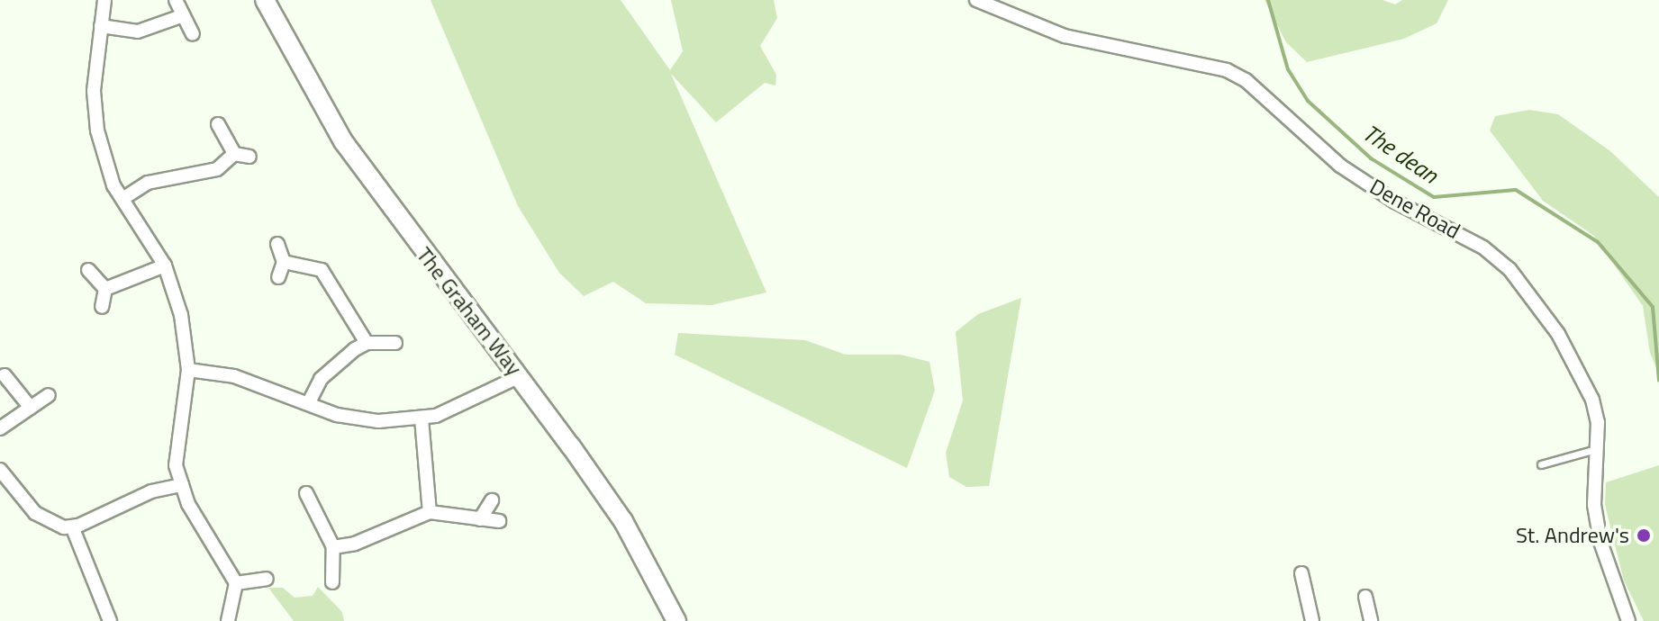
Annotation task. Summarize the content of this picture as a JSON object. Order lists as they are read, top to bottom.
{
  "streets": {
    "main road": ["The Graham Way"],
    "street": ["Dene Road"]
  },
  "water": ["The dean"],
  "places": ["St. Andrew's"]
}
